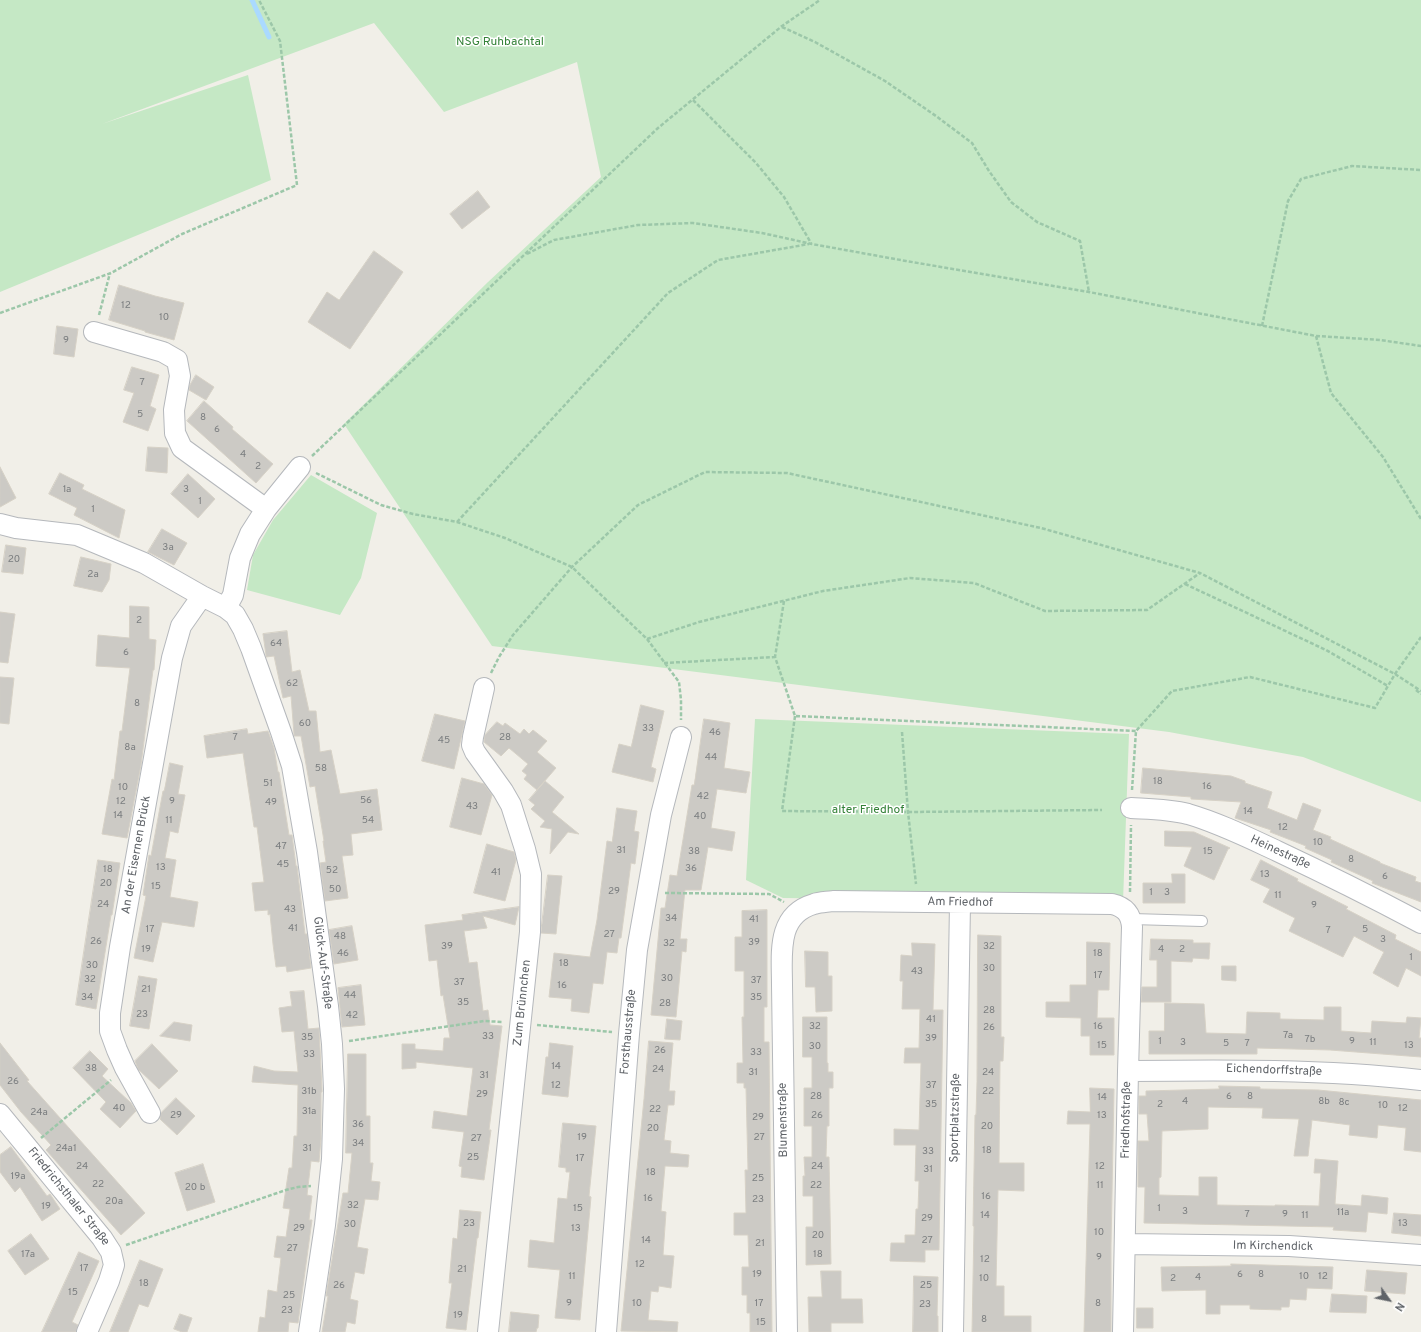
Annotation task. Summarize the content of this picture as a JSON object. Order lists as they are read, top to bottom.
{
  "streets": {
    "street": [
      "Heinestraße",
      "An der Eisernen Brück",
      "Am Friedhof",
      "Glück-Auf-Straße",
      "Zum Brünnchen",
      "Forsthausstraße",
      "Eichendorffstraße",
      "Sportplatzstraße",
      "Blumenstraße",
      "Friedhofstraße",
      "Friedrichsthaler Straße",
      "Im Kirchendick"
    ]
  },
  "crossings": [
    ["Am Friedhof", "Sportplatzstraße"],
    ["Am Friedhof", "Blumenstraße"],
    ["Am Friedhof", "Friedhofstraße"],
    ["Eichendorffstraße", "Friedhofstraße"],
    ["Friedhofstraße", "Im Kirchendick"]
  ],
  "parks": ["NSG Ruhbachtal", "alter Friedhof"],
  "house_numbers": [
    "12",
    "10",
    "9",
    "7",
    "5",
    "8",
    "6",
    "4",
    "2",
    "1a",
    "3",
    "1",
    "1",
    "3a",
    "20",
    "2a",
    "2",
    "64",
    "6",
    "62",
    "8",
    "60",
    "33",
    "46",
    "7",
    "28",
    "45",
    "8a",
    "44",
    "58",
    "18",
    "51",
    "16",
    "10",
    "42",
    "56",
    "12",
    "9",
    "49",
    "43",
    "14",
    "14",
    "40",
    "11",
    "54",
    "12",
    "10",
    "47",
    "31",
    "38",
    "15",
    "8",
    "45",
    "13",
    "36",
    "18",
    "52",
    "41",
    "13",
    "6",
    "20",
    "15",
    "50",
    "29",
    "1",
    "3",
    "11",
    "24",
    "9",
    "43",
    "34",
    "41",
    "41",
    "17",
    "5",
    "7",
    "27",
    "48",
    "3",
    "26",
    "39",
    "32",
    "39",
    "32",
    "19",
    "4",
    "2",
    "46",
    "18",
    "1",
    "18",
    "30",
    "30",
    "43",
    "17",
    "30",
    "32",
    "37",
    "37",
    "16",
    "21",
    "44",
    "34",
    "35",
    "35",
    "28",
    "28",
    "23",
    "42",
    "41",
    "32",
    "16",
    "26",
    "7a",
    "33",
    "35",
    "39",
    "7b",
    "1",
    "9",
    "3",
    "11",
    "5",
    "7",
    "15",
    "13",
    "30",
    "26",
    "33",
    "33",
    "14",
    "38",
    "24",
    "31",
    "24",
    "31",
    "26",
    "12",
    "37",
    "31b",
    "22",
    "29",
    "28",
    "6",
    "8",
    "14",
    "4",
    "8b",
    "8c",
    "35",
    "2",
    "10",
    "40",
    "12",
    "22",
    "31a",
    "24a",
    "29",
    "26",
    "13",
    "29",
    "36",
    "20",
    "20",
    "19",
    "27",
    "27",
    "34",
    "24a1",
    "31",
    "18",
    "33",
    "25",
    "17",
    "24",
    "24",
    "12",
    "31",
    "18",
    "19a",
    "25",
    "22",
    "22",
    "11",
    "20 b",
    "16",
    "16",
    "23",
    "20a",
    "32",
    "19",
    "15",
    "1",
    "3",
    "11a",
    "7",
    "9",
    "14",
    "11",
    "29",
    "23",
    "13",
    "30",
    "29",
    "13",
    "10",
    "20",
    "14",
    "27",
    "21",
    "27",
    "17a",
    "18",
    "9",
    "12",
    "12",
    "17",
    "21",
    "19",
    "6",
    "8",
    "11",
    "10",
    "12",
    "4",
    "10",
    "2",
    "18",
    "26",
    "25",
    "15",
    "25",
    "9",
    "10",
    "17",
    "8",
    "23",
    "23",
    "19",
    "8",
    "15"
  ],
  "north": "bottom right"
}
